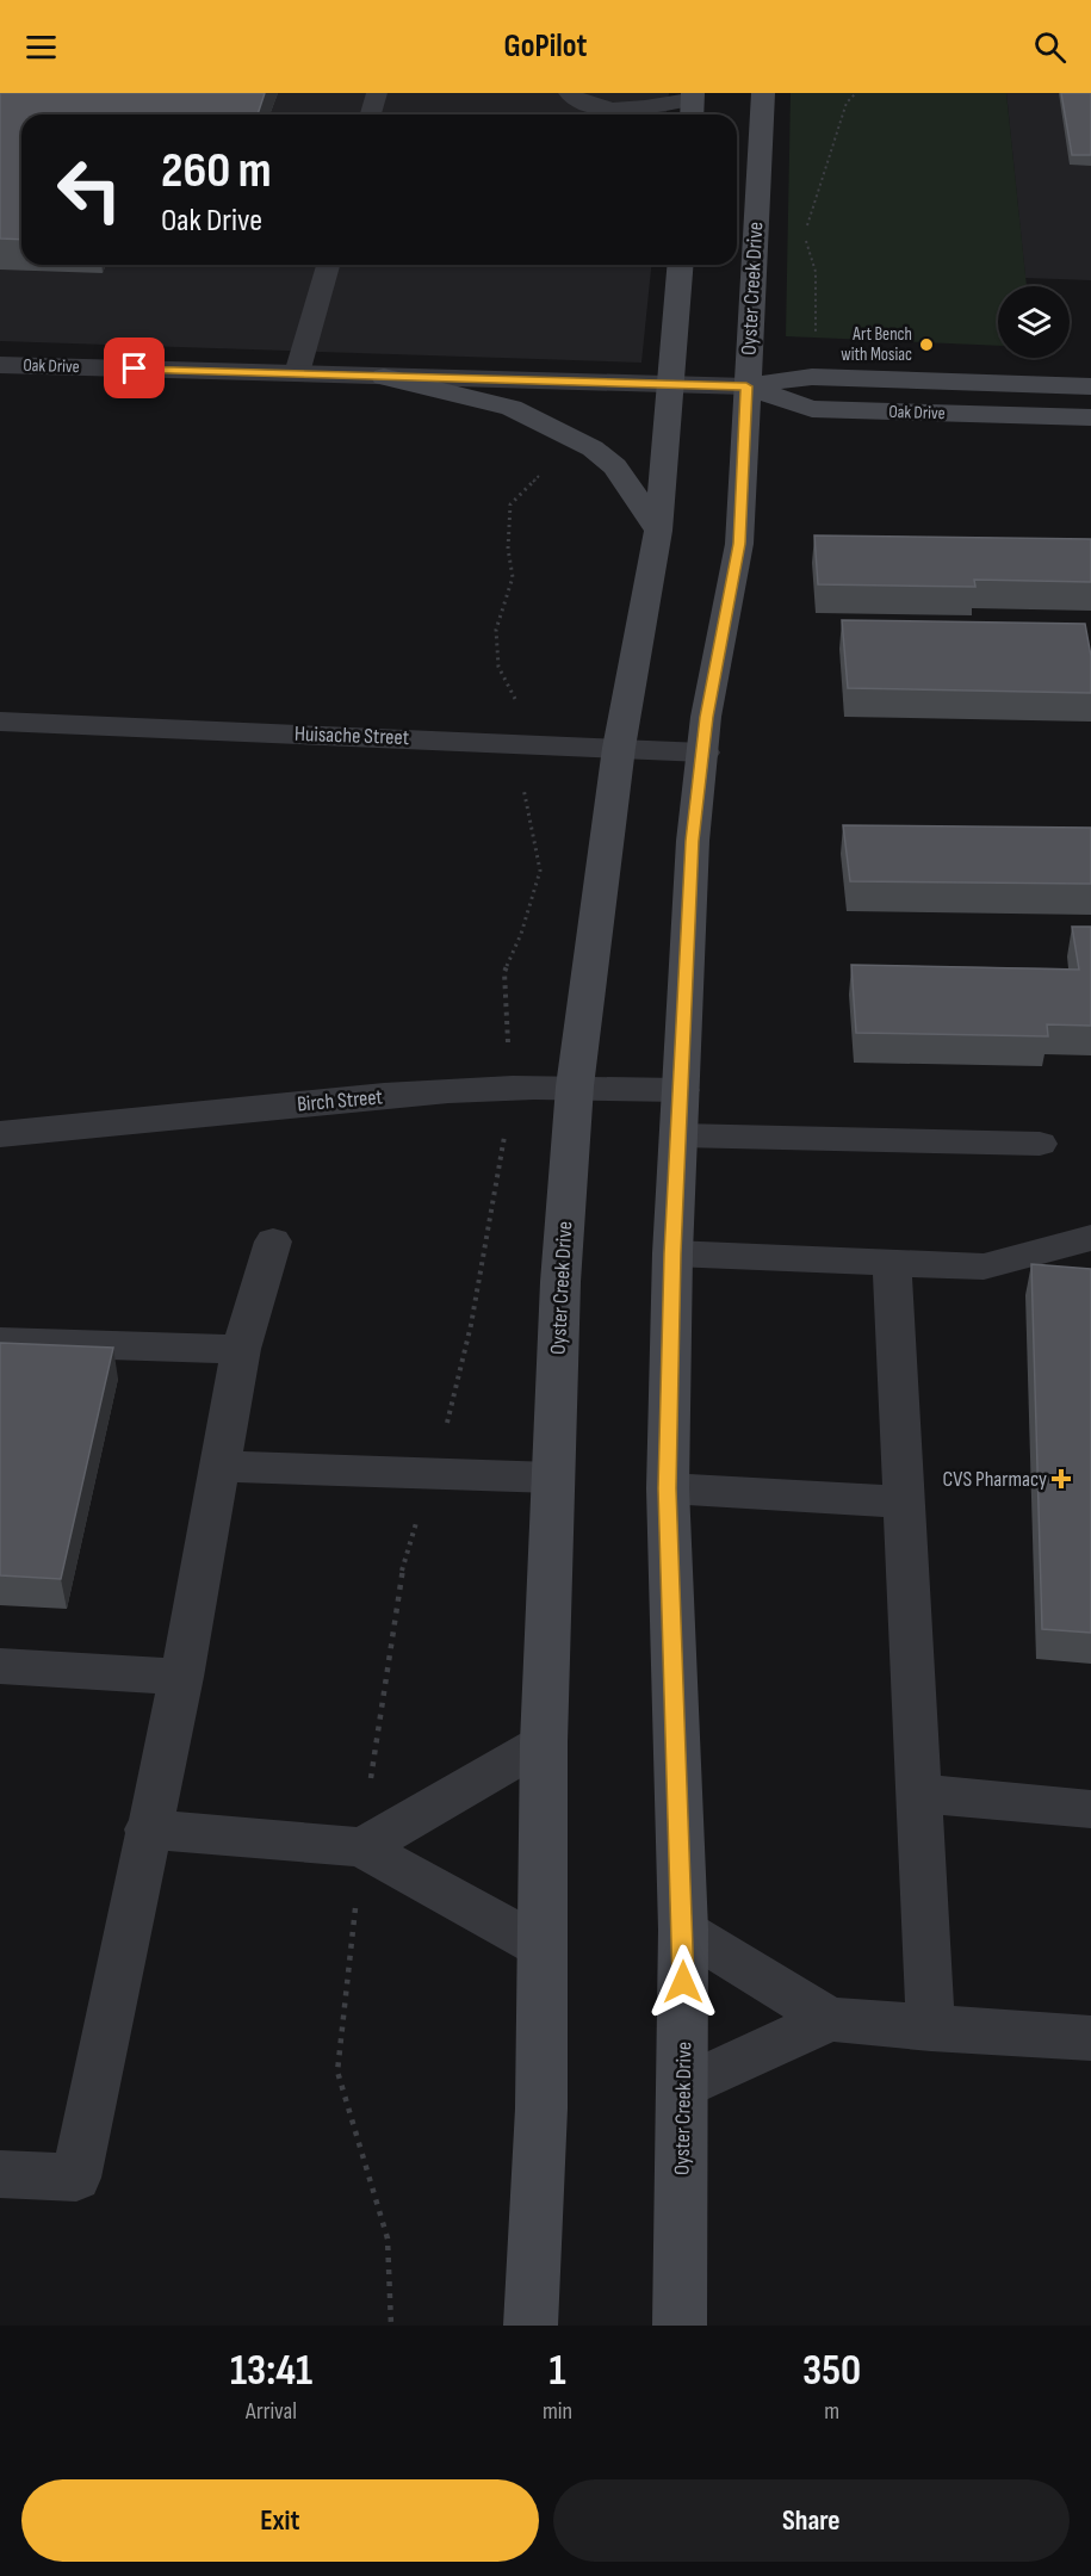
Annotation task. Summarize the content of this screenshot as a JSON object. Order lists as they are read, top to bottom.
{
  "streets": {
    "main road": ["Oyster Creek Drive", "Oak Drive"],
    "street": ["Huisache Street", "Birch Street"]
  },
  "crossings": [
    ["Oyster Creek Drive", "Oak Drive"],
    ["Oyster Creek Drive", "Huisache Street"],
    ["Oyster Creek Drive", "Birch Street"]
  ],
  "places": {
    "other": ["Art Bench with Mosiac"],
    "health": ["CVS Pharmacy"]
  },
  "page": {
    "header": "GoPilot",
    "turn": ["260 m", "Oak Drive"],
    "eta": [
      "13:41",
      "Arrival",
      "1",
      "min",
      "350",
      "m"
    ],
    "buttons": ["Exit", "Share"]
  }
}
